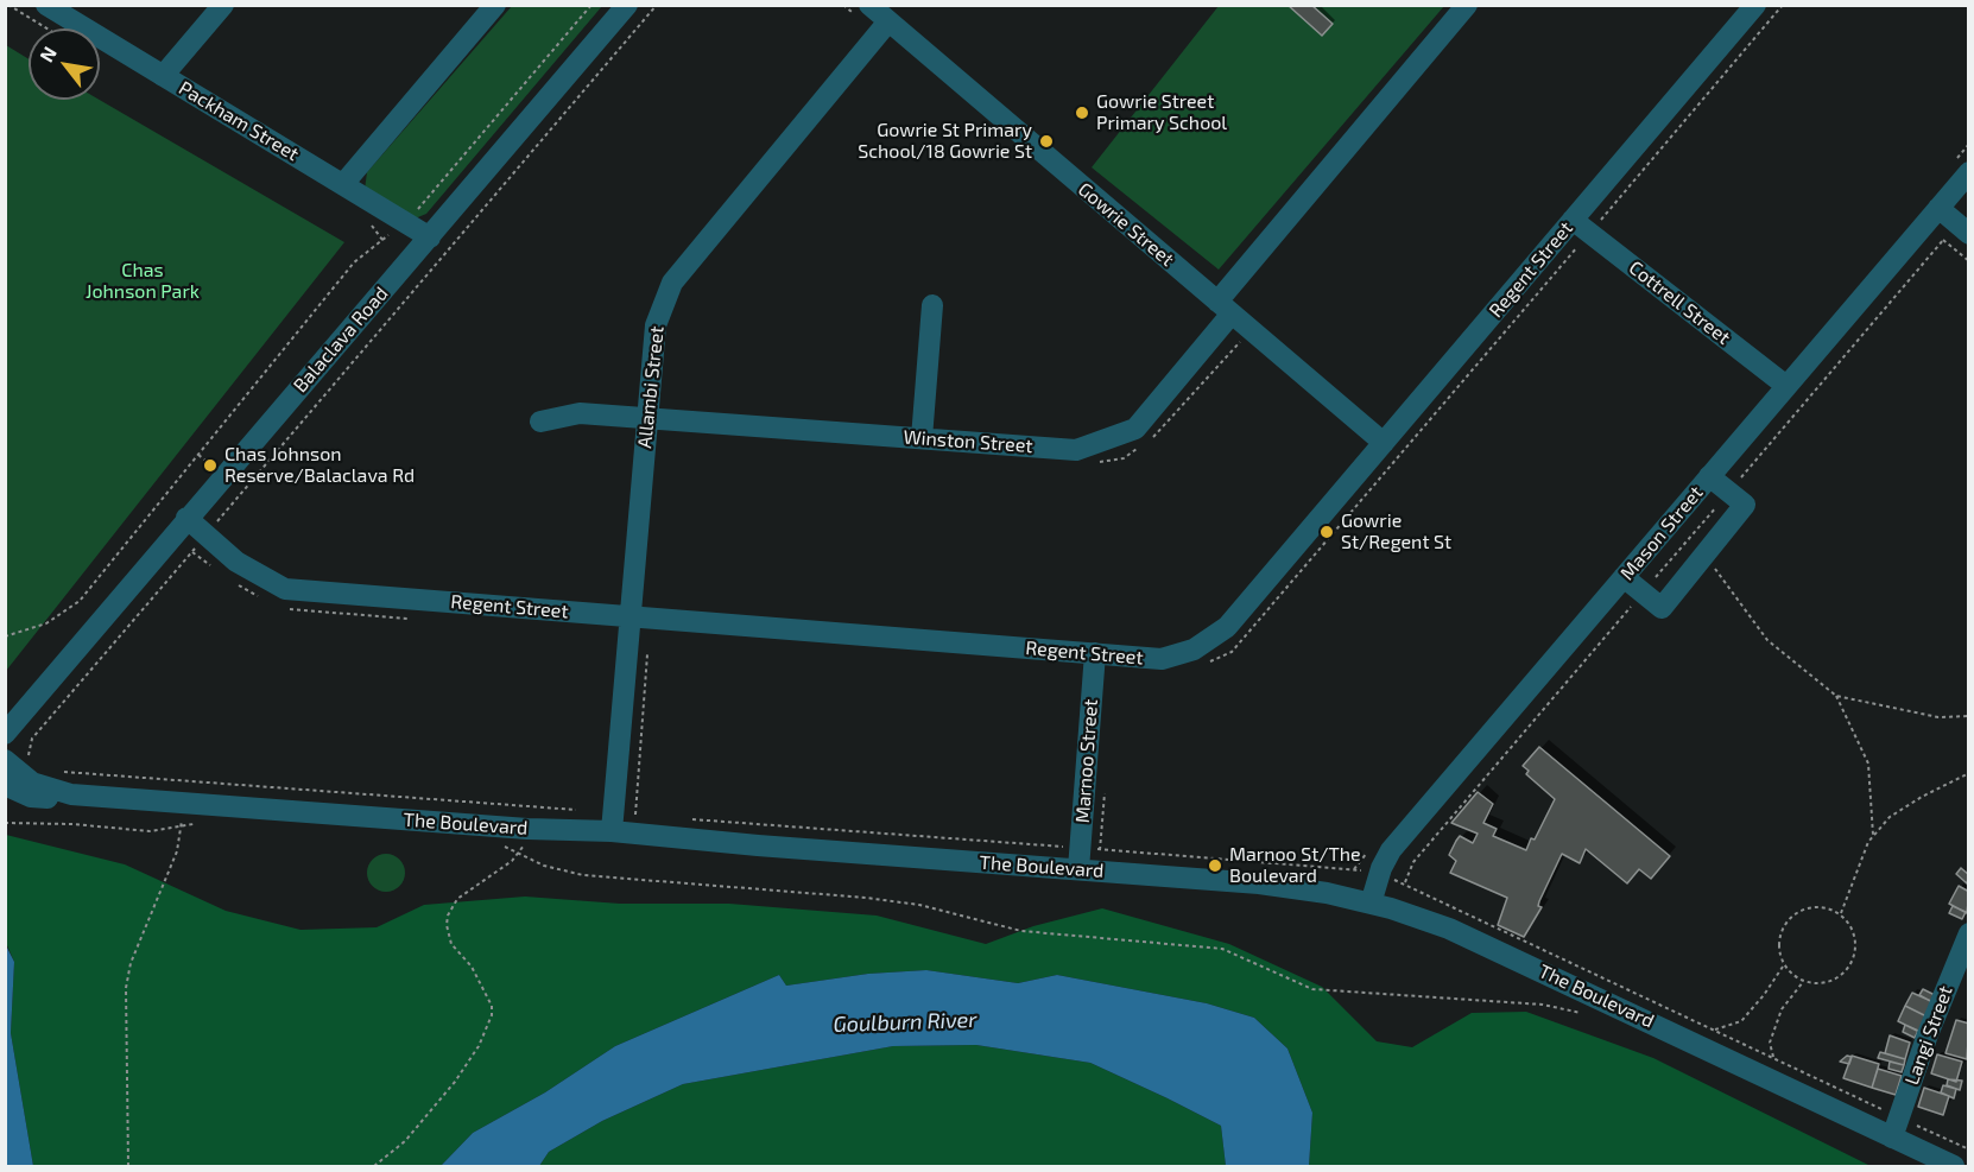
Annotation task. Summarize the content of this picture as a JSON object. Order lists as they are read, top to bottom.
{
  "streets": {
    "street": [
      "Packham Street",
      "Gowrie Street",
      "Regent Street",
      "Cottrell Street",
      "Balaclava Road",
      "Allambi Street",
      "Winston Street",
      "Mason Street",
      "Marnoo Street",
      "The Boulevard",
      "Langi Street"
    ]
  },
  "crossings": [
    ["Packham Street", "Balaclava Road"],
    ["Gowrie Street", "Regent Street"],
    ["Gowrie Street", "Allambi Street"],
    ["Gowrie Street", "Winston Street"],
    ["Regent Street", "Cottrell Street"],
    ["Regent Street", "Balaclava Road"],
    ["Regent Street", "Allambi Street"],
    ["Regent Street", "Marnoo Street"],
    ["Cottrell Street", "Mason Street"],
    ["Allambi Street", "Winston Street"],
    ["Allambi Street", "The Boulevard"],
    ["Mason Street", "The Boulevard"],
    ["Marnoo Street", "The Boulevard"],
    ["The Boulevard", "Langi Street"]
  ],
  "water": ["Goulburn River"],
  "parks": ["Chas Johnson Park"],
  "places": [
    "Gowrie Street Primary School",
    "Gowrie St Primary School/18 Gowrie St",
    "Chas Johnson Reserve/Balaclava Rd",
    "Gowrie St/Regent St",
    "Marnoo St/The Boulevard"
  ],
  "north": "top left"
}
